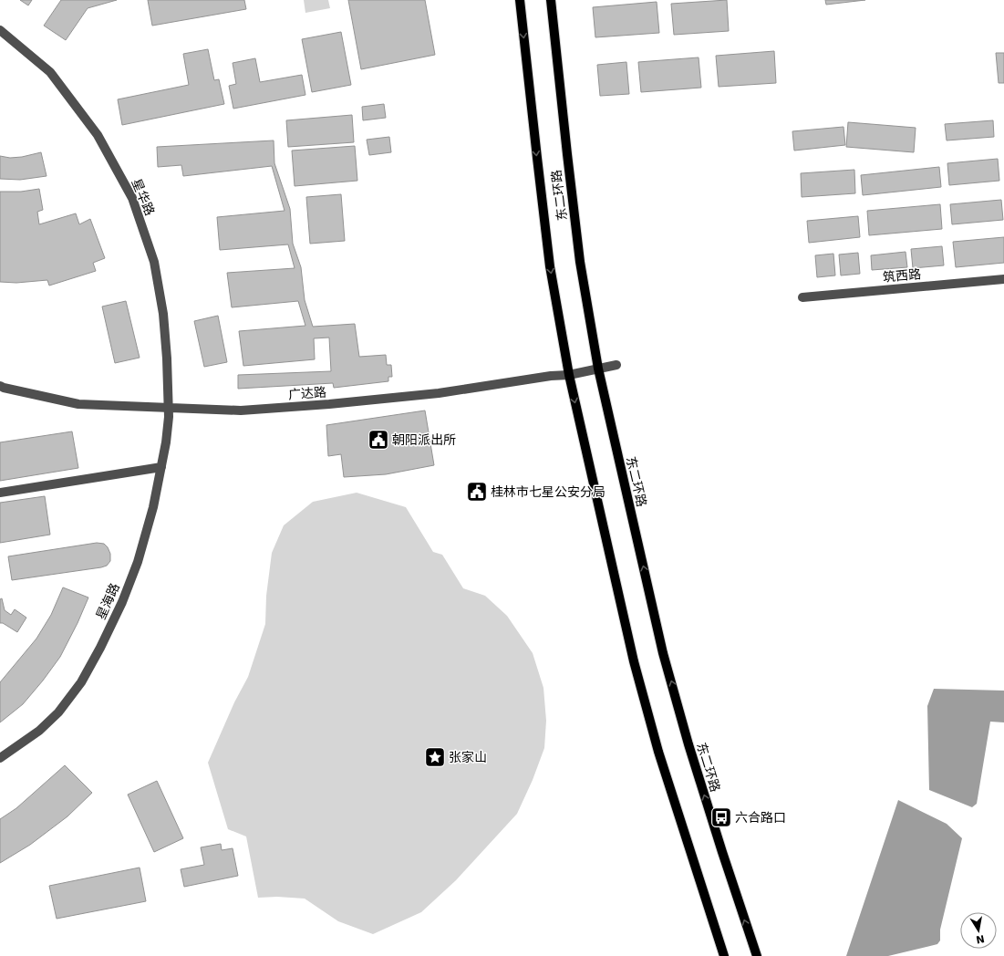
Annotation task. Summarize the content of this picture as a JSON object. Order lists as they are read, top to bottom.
{
  "streets": {
    "main road": ["东二环路"],
    "street": [
      "星华路",
      "筑西路",
      "广达路",
      "星海路"
    ]
  },
  "crossings": [
    ["东二环路", "广达路"],
    ["星华路", "广达路"],
    ["星华路", "星海路"],
    ["广达路", "星海路"]
  ],
  "places": {
    "public building": ["朝阳派出所", "桂林市七星公安分局"],
    "place": ["张家山"],
    "bus stop": ["六合路口"]
  },
  "north": "bottom"
}
